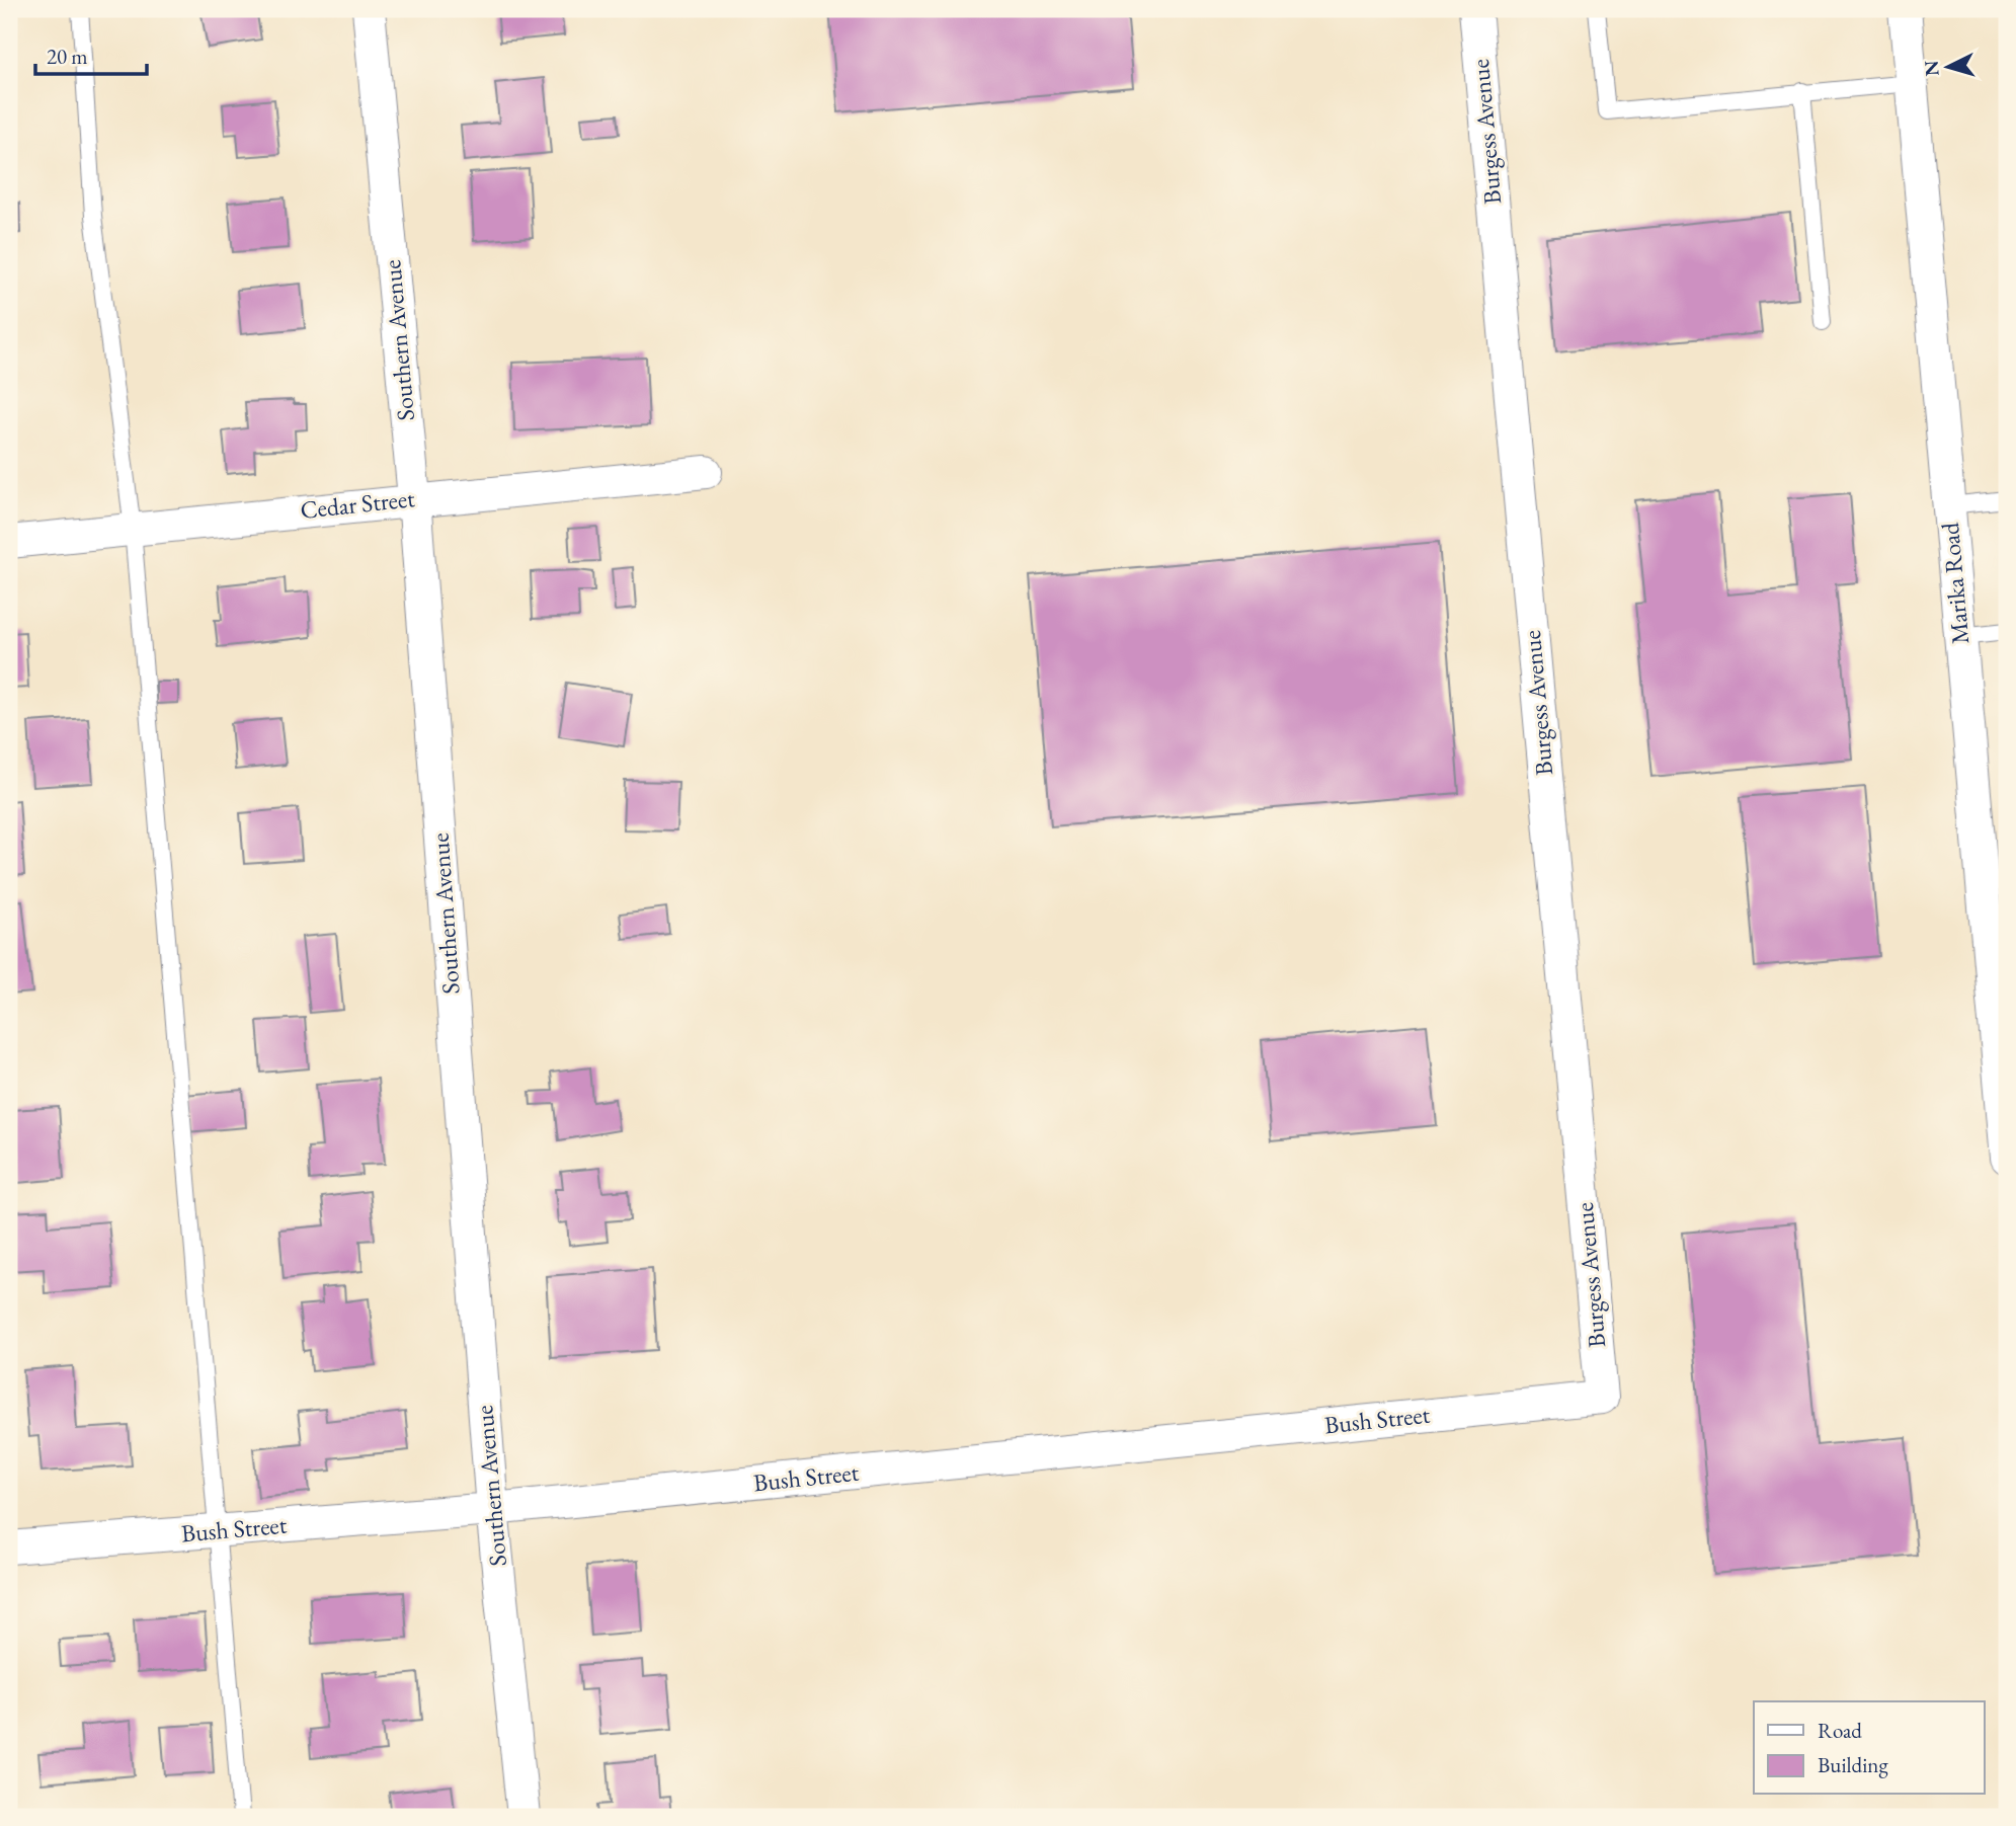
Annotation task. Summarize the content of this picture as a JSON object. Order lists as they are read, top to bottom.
{
  "streets": {
    "street": [
      "Burgess Avenue",
      "Southern Avenue",
      "Cedar Street",
      "Marika Road",
      "Bush Street"
    ]
  },
  "crossings": [
    ["Burgess Avenue", "Bush Street"],
    ["Southern Avenue", "Cedar Street"],
    ["Southern Avenue", "Bush Street"]
  ],
  "legend": ["Road", "Building"],
  "scale_bar": "20 m",
  "north": "left"
}
